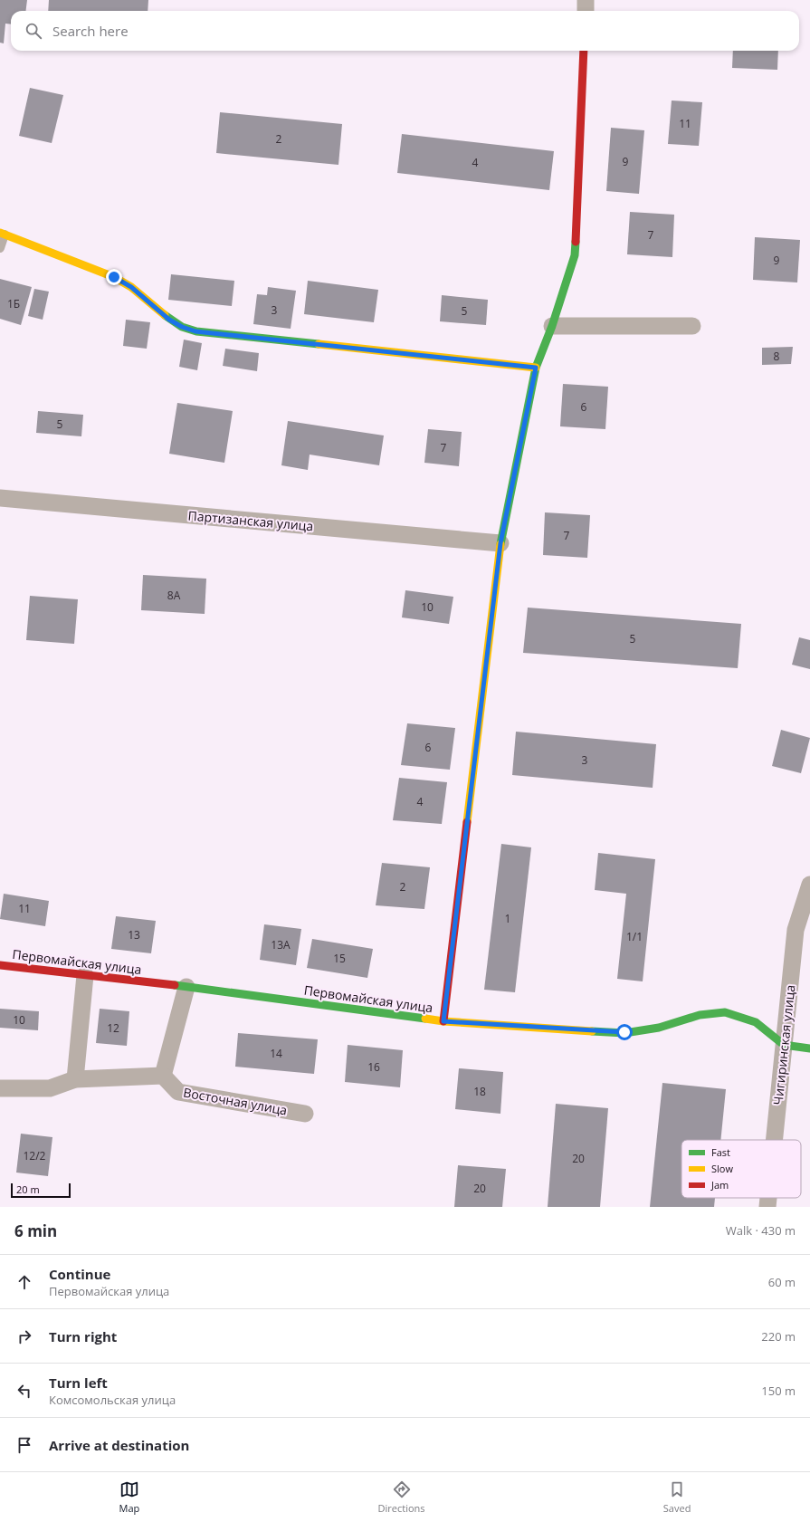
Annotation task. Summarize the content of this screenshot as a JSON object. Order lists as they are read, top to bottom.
{
  "streets": {
    "street": [
      "Партизанская улица",
      "Первомайская улица",
      "Чигиринская улица",
      "Восточная улица"
    ]
  },
  "crossings": [
    ["Первомайская улица", "Чигиринская улица"]
  ],
  "house_numbers": [
    "11",
    "2",
    "9",
    "4",
    "7",
    "9",
    "1Б",
    "3",
    "5",
    "8",
    "6",
    "5",
    "7",
    "7",
    "8А",
    "10",
    "5",
    "6",
    "3",
    "4",
    "2",
    "11",
    "1",
    "13",
    "1/1",
    "13А",
    "15",
    "10",
    "12",
    "14",
    "16",
    "18",
    "12/2",
    "20",
    "20"
  ],
  "legend": ["Fast", "Slow", "Jam"],
  "scale_bar": "20 m",
  "page": {
    "search": "Search here",
    "scale": "20 m",
    "heading": ["6 min", "Walk · 430 m"],
    "list": [
      ["Continue", "Первомайская улица", "60 m"],
      ["Turn right", "220 m"],
      ["Turn left", "Комсомольская улица", "150 m"],
      "Arrive at destination"
    ],
    "nav": ["Map", "Directions", "Saved"]
  }
}
